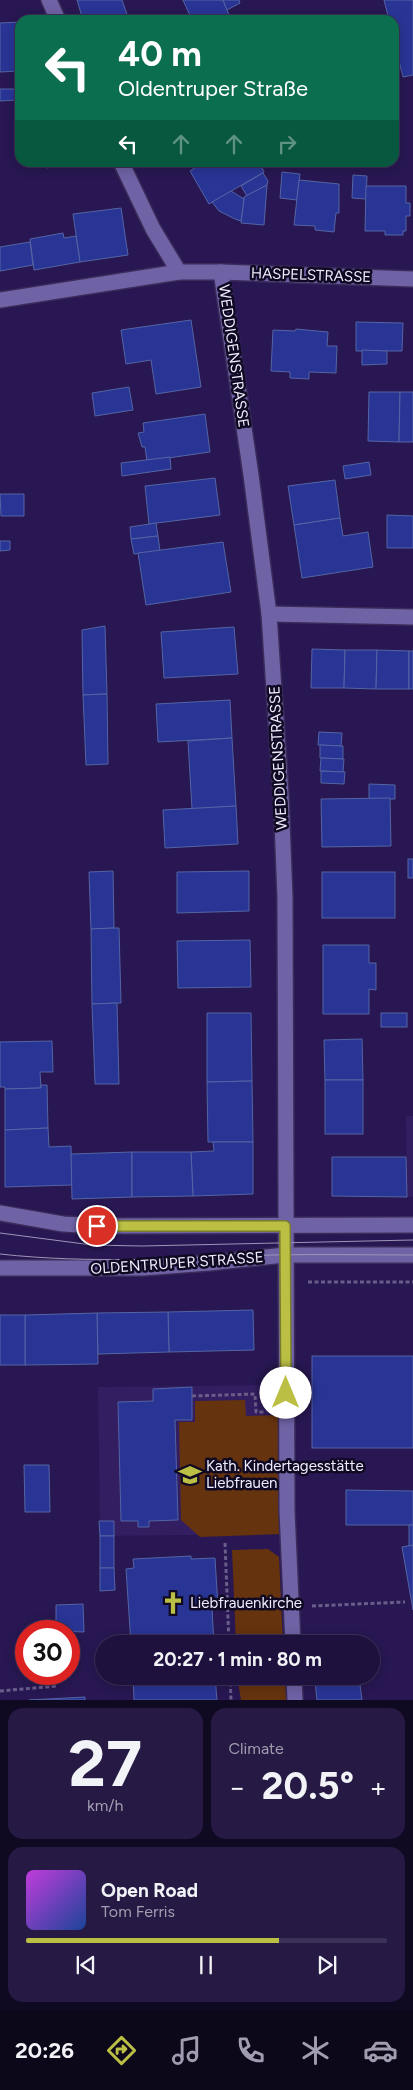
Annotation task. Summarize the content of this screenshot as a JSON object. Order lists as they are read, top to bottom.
{
  "streets": {
    "street": ["HASPELSTRASSE", "WEDDIGENSTRASSE", "OLDENTRUPER STRASSE"]
  },
  "crossings": [
    ["HASPELSTRASSE", "WEDDIGENSTRASSE"],
    ["WEDDIGENSTRASSE", "OLDENTRUPER STRASSE"]
  ],
  "places": {
    "school or university": ["Kath. Kindertagesstätte Liebfrauen"],
    "church": ["Liebfrauenkirche"]
  },
  "page": {
    "turn": ["40 m", "Oldentruper Straße"],
    "limit": "30",
    "trip": "20:27 · 1 min · 80 m",
    "tile": [
      ["27", "km/h"],
      "Climate"
    ],
    "heat": ["−", "20.5°", "+"],
    "song": ["Open Road", "Tom Ferris"],
    "tabs": "20:26"
  }
}
